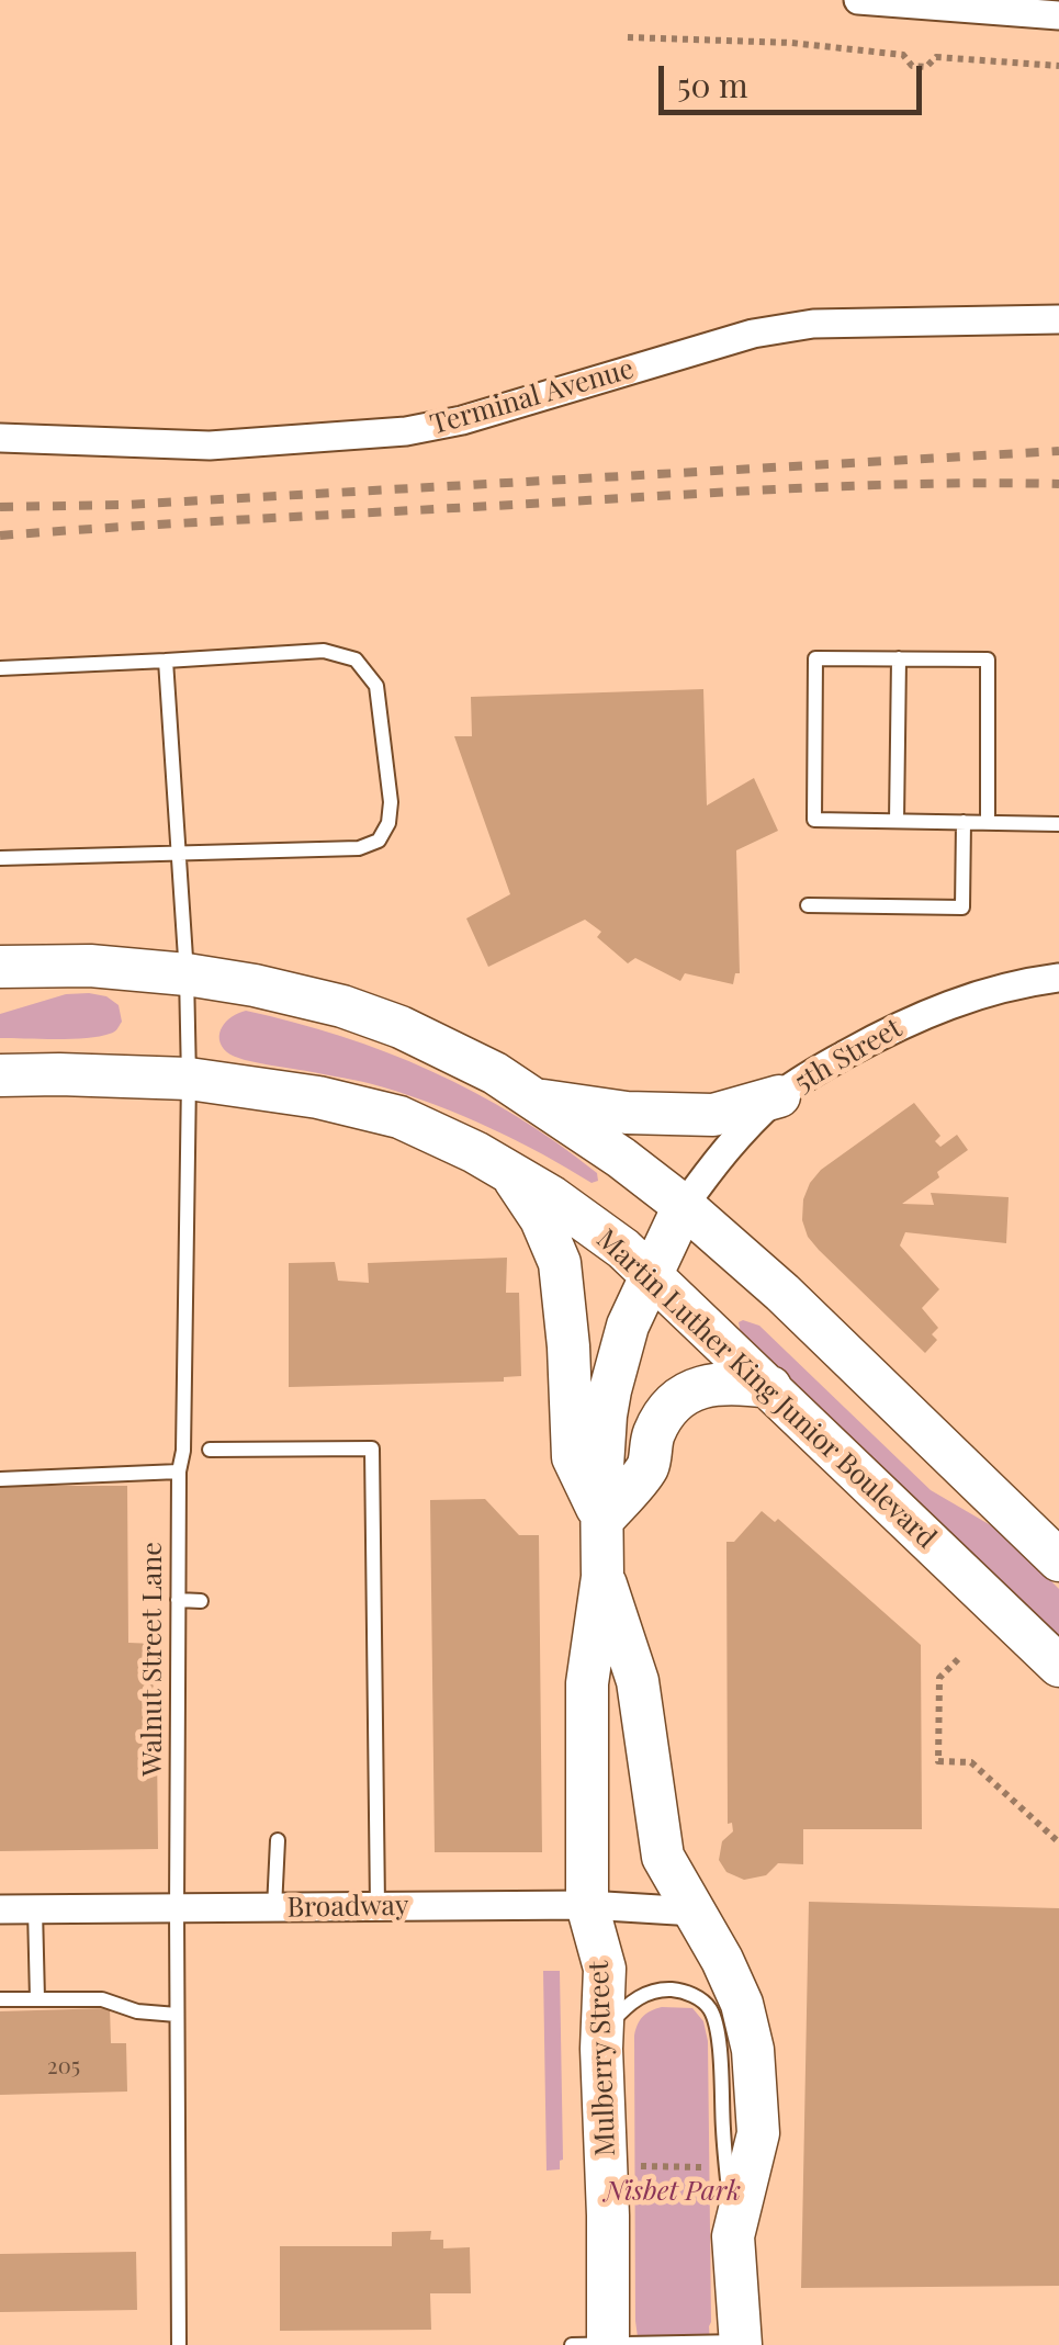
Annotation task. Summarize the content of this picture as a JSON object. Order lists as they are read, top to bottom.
{
  "streets": {
    "main road": ["Martin Luther King Junior Boulevard", "Mulberry Street"],
    "street": ["Terminal Avenue", "5th Street", "Broadway"],
    "lane": ["Walnut Street Lane"]
  },
  "crossings": [
    ["5th Street", "Mulberry Street"],
    ["Martin Luther King Junior Boulevard", "Walnut Street Lane"],
    ["Martin Luther King Junior Boulevard", "Mulberry Street"],
    ["Walnut Street Lane", "Broadway"],
    ["Broadway", "Mulberry Street"]
  ],
  "parks": ["Nisbet Park"],
  "house_numbers": ["205"],
  "scale_bar": "50 m"
}
